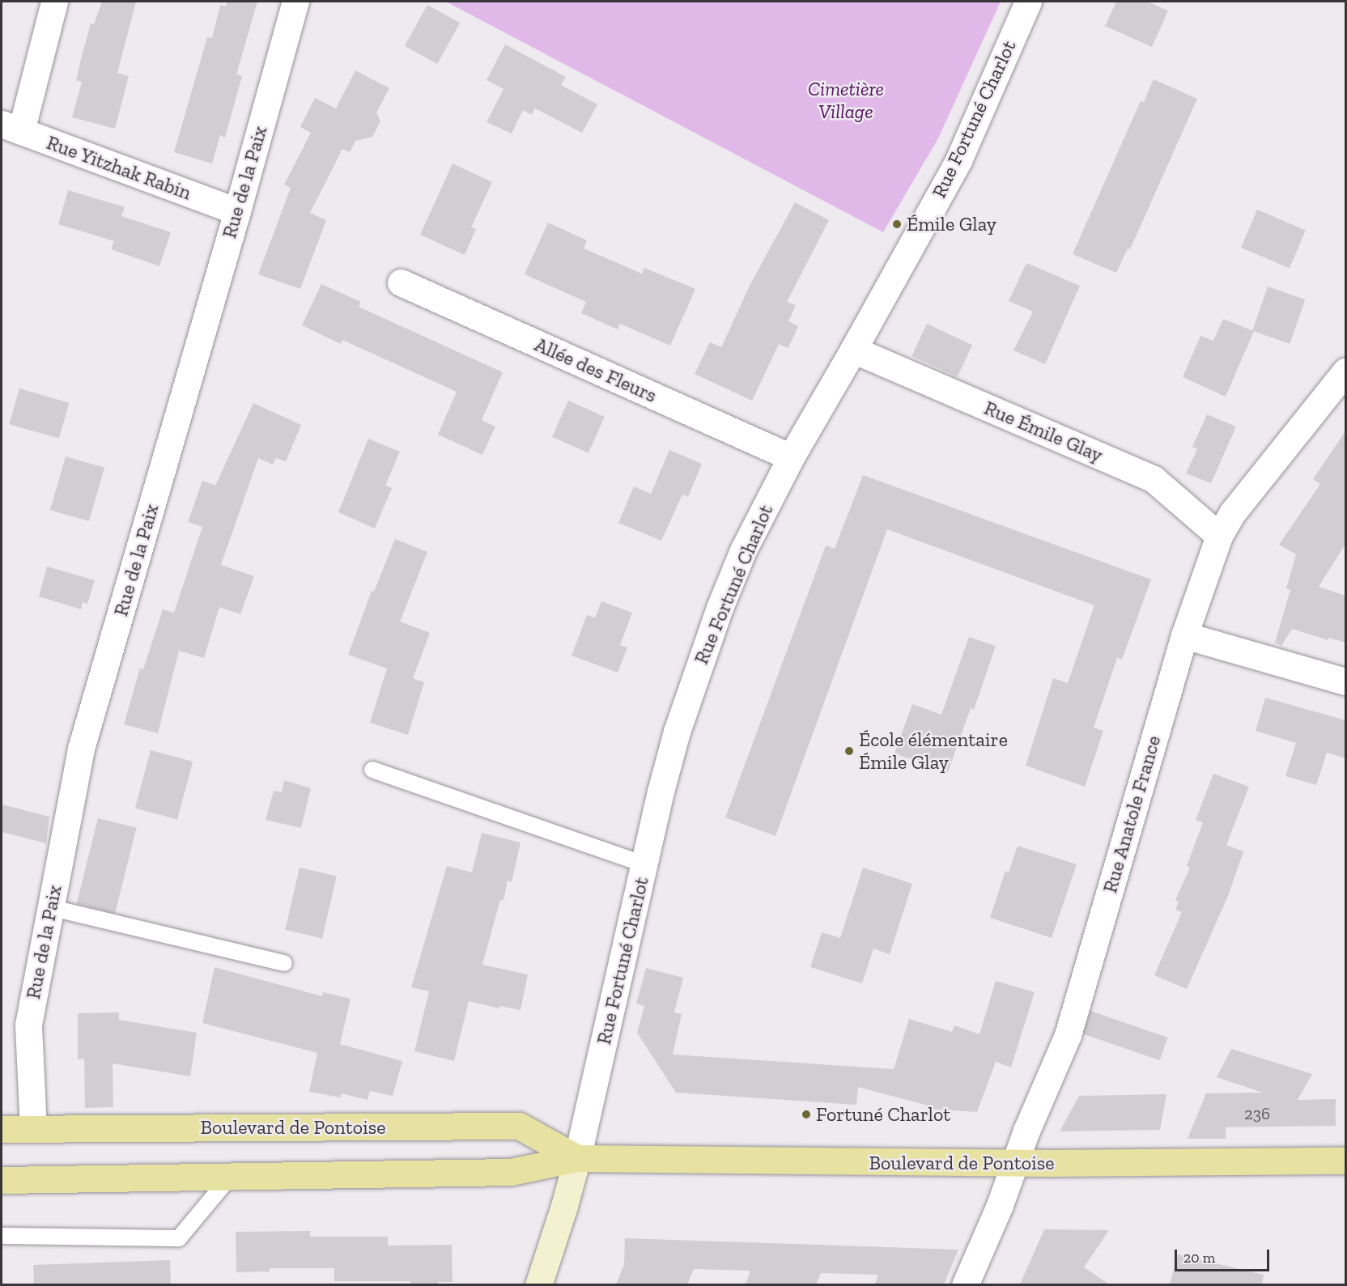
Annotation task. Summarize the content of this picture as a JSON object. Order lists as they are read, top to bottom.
{
  "streets": {
    "main road": ["Boulevard de Pontoise"],
    "street": [
      "Rue Fortuné Charlot",
      "Rue Yitzhak Rabin",
      "Rue de la Paix",
      "Allée des Fleurs",
      "Rue Émile Glay",
      "Rue Anatole France"
    ]
  },
  "crossings": [
    ["Rue Fortuné Charlot", "Allée des Fleurs"],
    ["Rue Fortuné Charlot", "Rue Émile Glay"],
    ["Rue Fortuné Charlot", "Boulevard de Pontoise"],
    ["Rue Yitzhak Rabin", "Rue de la Paix"],
    ["Rue de la Paix", "Boulevard de Pontoise"],
    ["Rue Émile Glay", "Rue Anatole France"],
    ["Rue Anatole France", "Boulevard de Pontoise"]
  ],
  "parks": ["Cimetière Village"],
  "places": ["Émile Glay", "École élémentaire Émile Glay", "Fortuné Charlot"],
  "house_numbers": ["236"],
  "scale_bar": "20 m"
}
